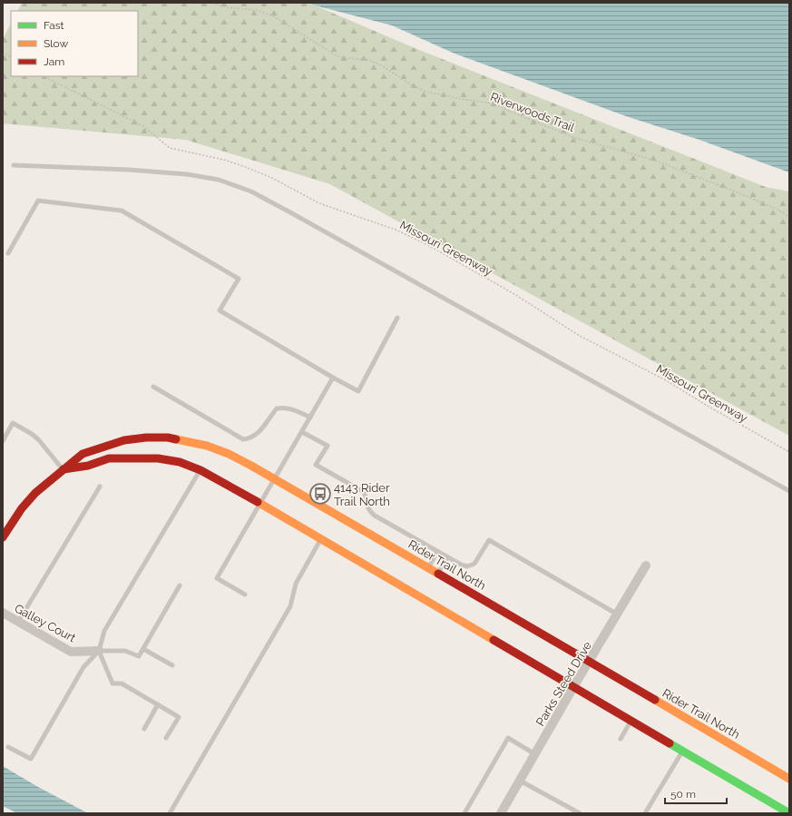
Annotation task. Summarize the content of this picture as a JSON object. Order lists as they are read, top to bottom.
{
  "streets": {
    "street": ["Rider Trail North", "Galley Court", "Parks Steed Drive"],
    "path": ["Riverwoods Trail", "Missouri Greenway"]
  },
  "crossings": [
    ["Rider Trail North", "Parks Steed Drive"]
  ],
  "places": {
    "bus stop": ["4143 Rider Trail North"]
  },
  "legend": ["Fast", "Slow", "Jam"],
  "scale_bar": "50 m"
}
